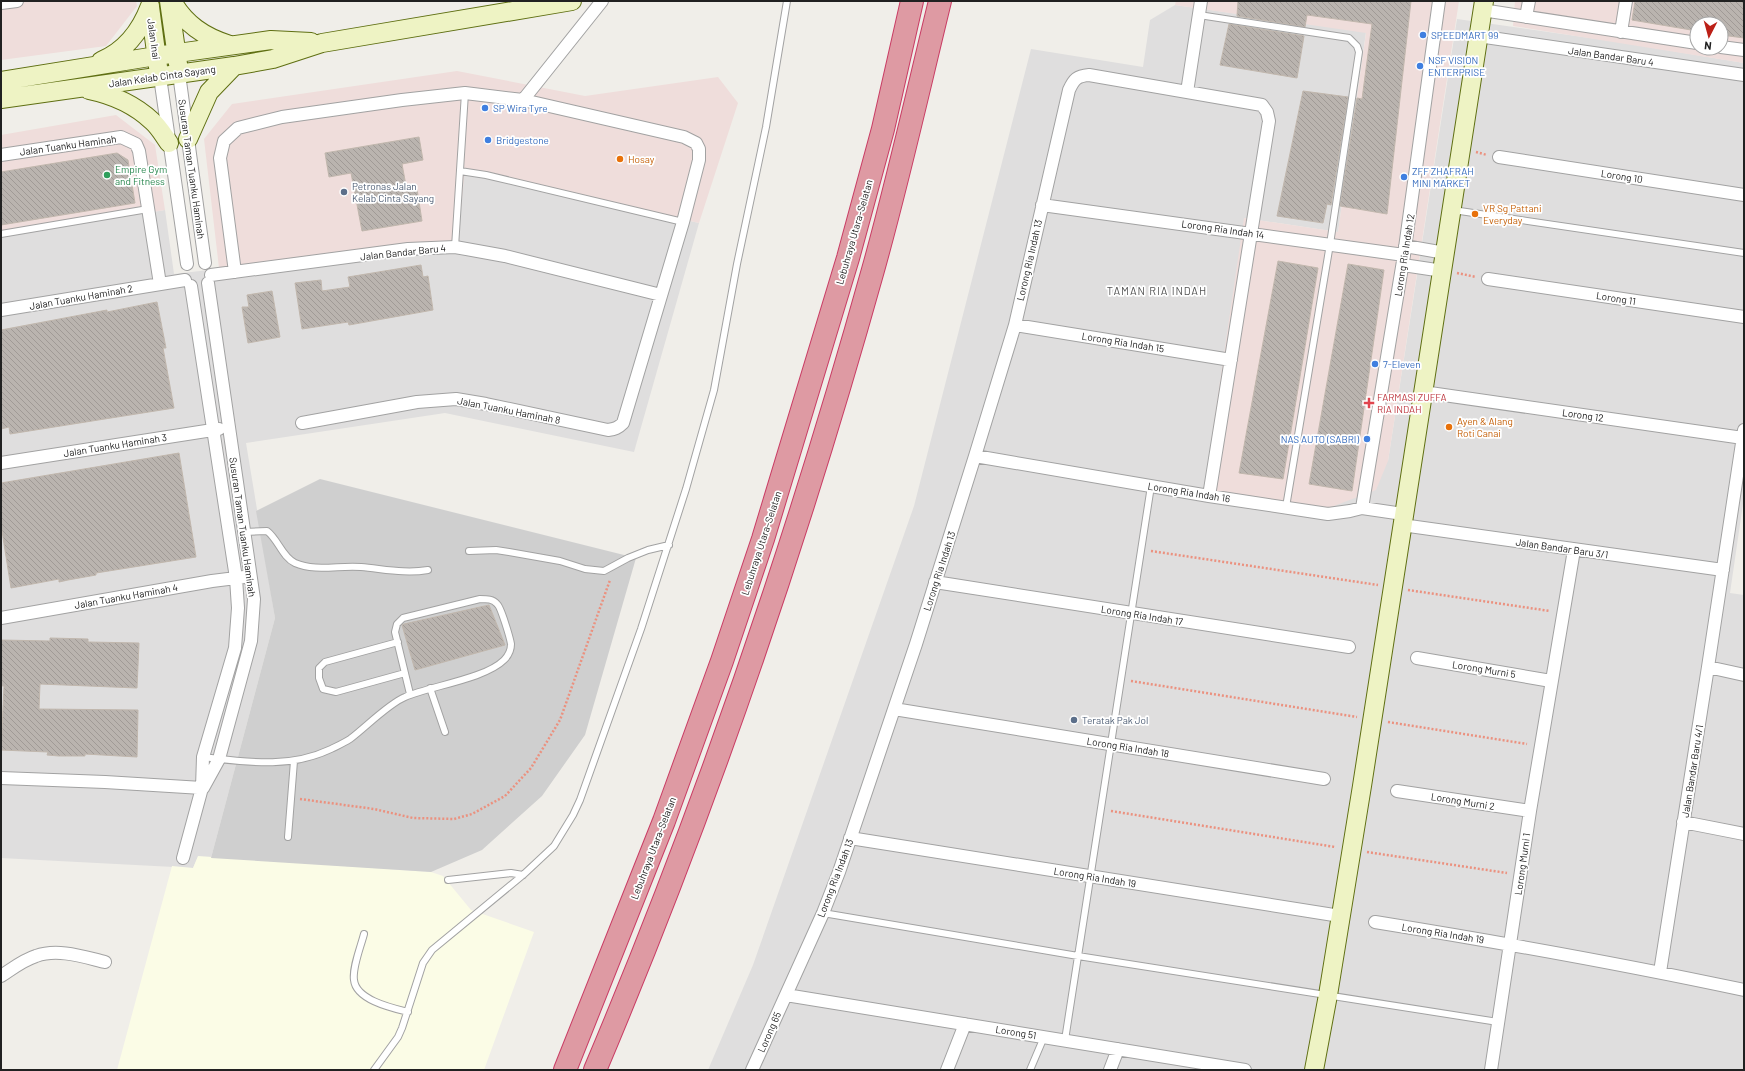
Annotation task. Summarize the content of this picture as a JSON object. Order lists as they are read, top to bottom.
{
  "streets": {
    "highway": ["Lebuhraya Utara–Selatan"],
    "main road": ["Jalan Inai", "Jalan Kelab Cinta Sayang"],
    "street": [
      "Jalan Bandar Baru 4",
      "Jalan Tuanku Haminah",
      "Susuran Taman Tuanku Haminah",
      "Lorong 10",
      "Lorong Ria Indah 14",
      "Lorong Ria Indah 12",
      "Lorong Ria Indah 13",
      "Jalan Tuanku Haminah 2",
      "Lorong 11",
      "Lorong Ria Indah 15",
      "Jalan Tuanku Haminah 8",
      "Lorong 12",
      "Jalan Tuanku Haminah 3",
      "Lorong Ria Indah 16",
      "Jalan Bandar Baru 3/1",
      "Jalan Tuanku Haminah 4",
      "Lorong Ria Indah 17",
      "Lorong Murni 5",
      "Lorong Ria Indah 18",
      "Jalan Bandar Baru 4/1",
      "Lorong Murni 2",
      "Lorong Murni 1",
      "Lorong Ria Indah 19",
      "Lorong 65",
      "Lorong 51"
    ]
  },
  "crossings": [
    ["Jalan Inai", "Jalan Kelab Cinta Sayang"],
    ["Jalan Inai", "Susuran Taman Tuanku Haminah"],
    ["Jalan Bandar Baru 4", "Susuran Taman Tuanku Haminah"],
    ["Jalan Bandar Baru 4", "Jalan Tuanku Haminah 2"],
    ["Jalan Bandar Baru 4", "Jalan Tuanku Haminah 8"],
    ["Jalan Kelab Cinta Sayang", "Susuran Taman Tuanku Haminah"],
    ["Jalan Tuanku Haminah", "Jalan Tuanku Haminah 2"],
    ["Susuran Taman Tuanku Haminah", "Jalan Tuanku Haminah 2"],
    ["Susuran Taman Tuanku Haminah", "Jalan Tuanku Haminah 3"],
    ["Susuran Taman Tuanku Haminah", "Jalan Tuanku Haminah 4"],
    ["Lorong Ria Indah 14", "Lorong Ria Indah 12"],
    ["Lorong Ria Indah 14", "Lorong Ria Indah 13"],
    ["Lorong Ria Indah 12", "Lorong Ria Indah 16"],
    ["Lorong Ria Indah 13", "Lorong Ria Indah 15"],
    ["Lorong Ria Indah 13", "Lorong Ria Indah 16"],
    ["Lorong Ria Indah 13", "Lorong Ria Indah 17"],
    ["Lorong Ria Indah 13", "Lorong Ria Indah 18"],
    ["Lorong Ria Indah 13", "Lorong Ria Indah 19"],
    ["Lorong Ria Indah 13", "Lorong 65"],
    ["Lorong Ria Indah 13", "Lorong 51"],
    ["Lorong 12", "Jalan Bandar Baru 4/1"],
    ["Lorong Ria Indah 16", "Jalan Bandar Baru 3/1"],
    ["Jalan Bandar Baru 3/1", "Jalan Bandar Baru 4/1"],
    ["Jalan Bandar Baru 3/1", "Lorong Murni 1"],
    ["Lorong Murni 5", "Lorong Murni 1"],
    ["Lorong Murni 2", "Lorong Murni 1"],
    ["Lorong Murni 1", "Lorong Ria Indah 19"],
    ["Lorong 65", "Lorong 51"]
  ],
  "districts": ["TAMAN RIA INDAH"],
  "places": {
    "other": [
      "SPEEDMART 99",
      "NSF VISION ENTERPRISE",
      "SP Wira Tyre",
      "Bridgestone",
      "Hosay",
      "Empire Gym and Fitness",
      "ZFF ZHAFRAH MINI MARKET",
      "Petronas Jalan Kelab Cinta Sayang",
      "VR Sg Pattani Everyday",
      "7-Eleven",
      "Ayen & Alang Roti Canai",
      "NAS AUTO (SABRI)",
      "Teratak Pak Jol"
    ],
    "health": ["FARMASI ZUFFA RIA INDAH"]
  },
  "north": "bottom"
}
